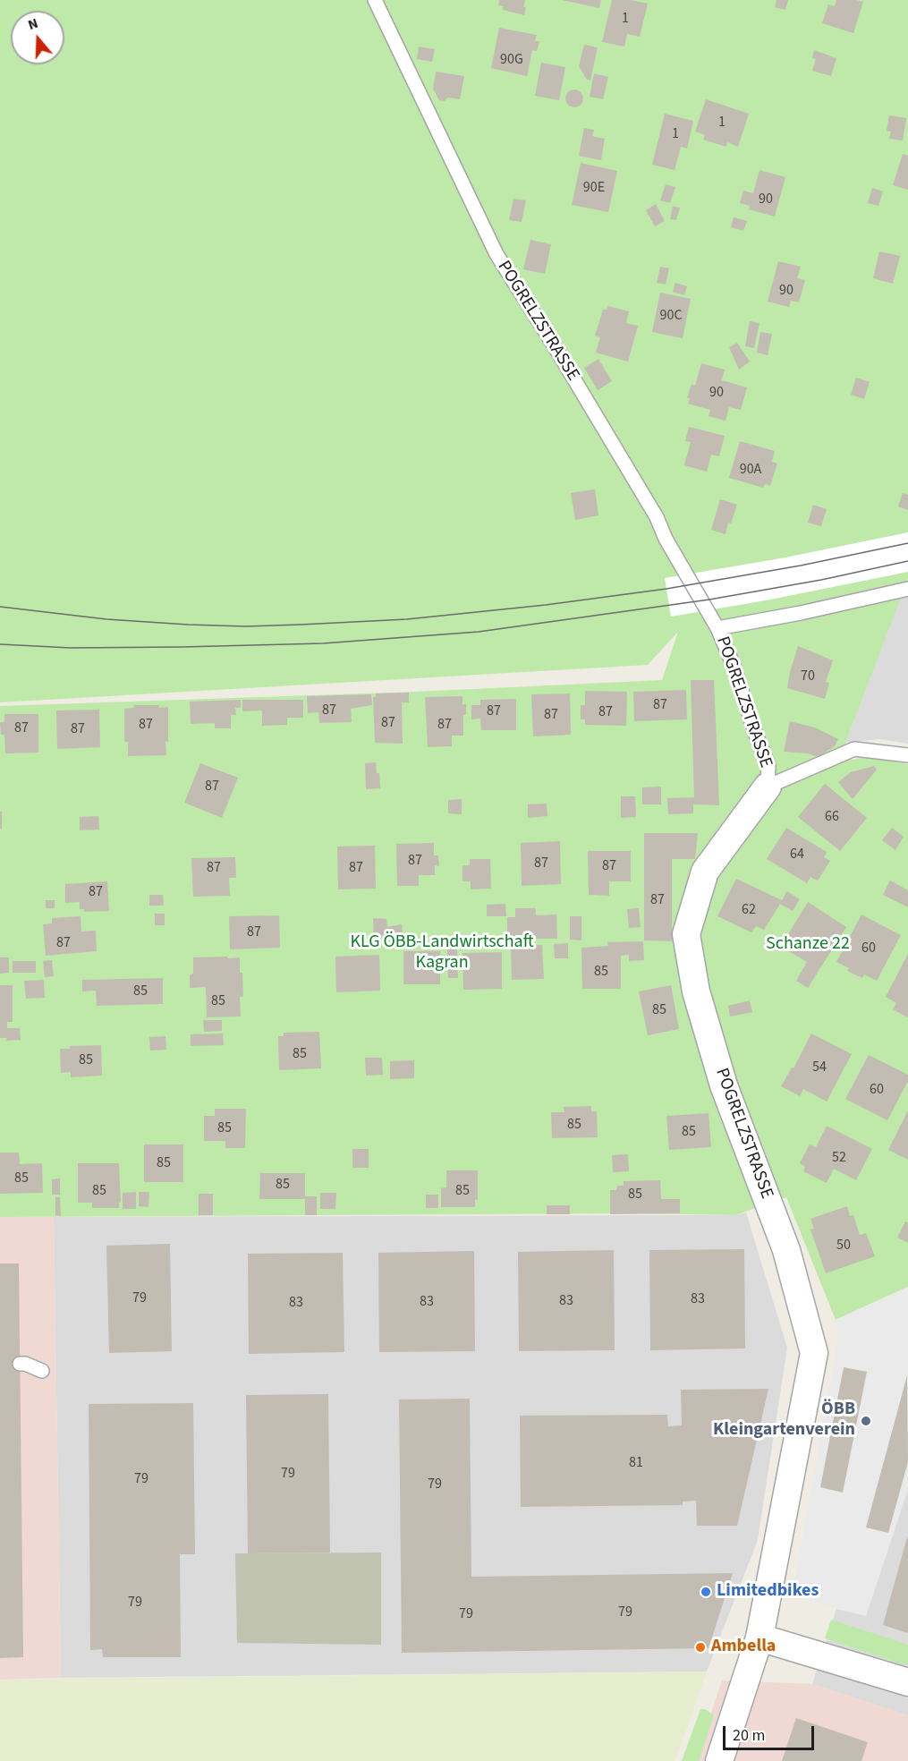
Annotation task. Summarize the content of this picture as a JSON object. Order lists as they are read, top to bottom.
{
  "streets": {
    "street": ["POGRELZSTRASSE"]
  },
  "parks": ["KLG ÖBB-Landwirtschaft Kagran", "Schanze 22"],
  "places": ["ÖBB Kleingartenverein", "Limitedbikes", "Ambella"],
  "house_numbers": [
    "1",
    "90G",
    "1",
    "1",
    "90E",
    "90",
    "90",
    "90C",
    "90",
    "90A",
    "70",
    "87",
    "87",
    "87",
    "87",
    "87",
    "87",
    "87",
    "87",
    "87",
    "87",
    "87",
    "66",
    "64",
    "87",
    "87",
    "87",
    "87",
    "87",
    "87",
    "87",
    "62",
    "87",
    "87",
    "60",
    "85",
    "85",
    "85",
    "85",
    "85",
    "85",
    "54",
    "60",
    "85",
    "85",
    "85",
    "52",
    "85",
    "85",
    "85",
    "85",
    "85",
    "85",
    "50",
    "79",
    "83",
    "83",
    "83",
    "83",
    "81",
    "79",
    "79",
    "79",
    "79",
    "79",
    "79"
  ],
  "scale_bar": "20 m",
  "north": "top"
}
